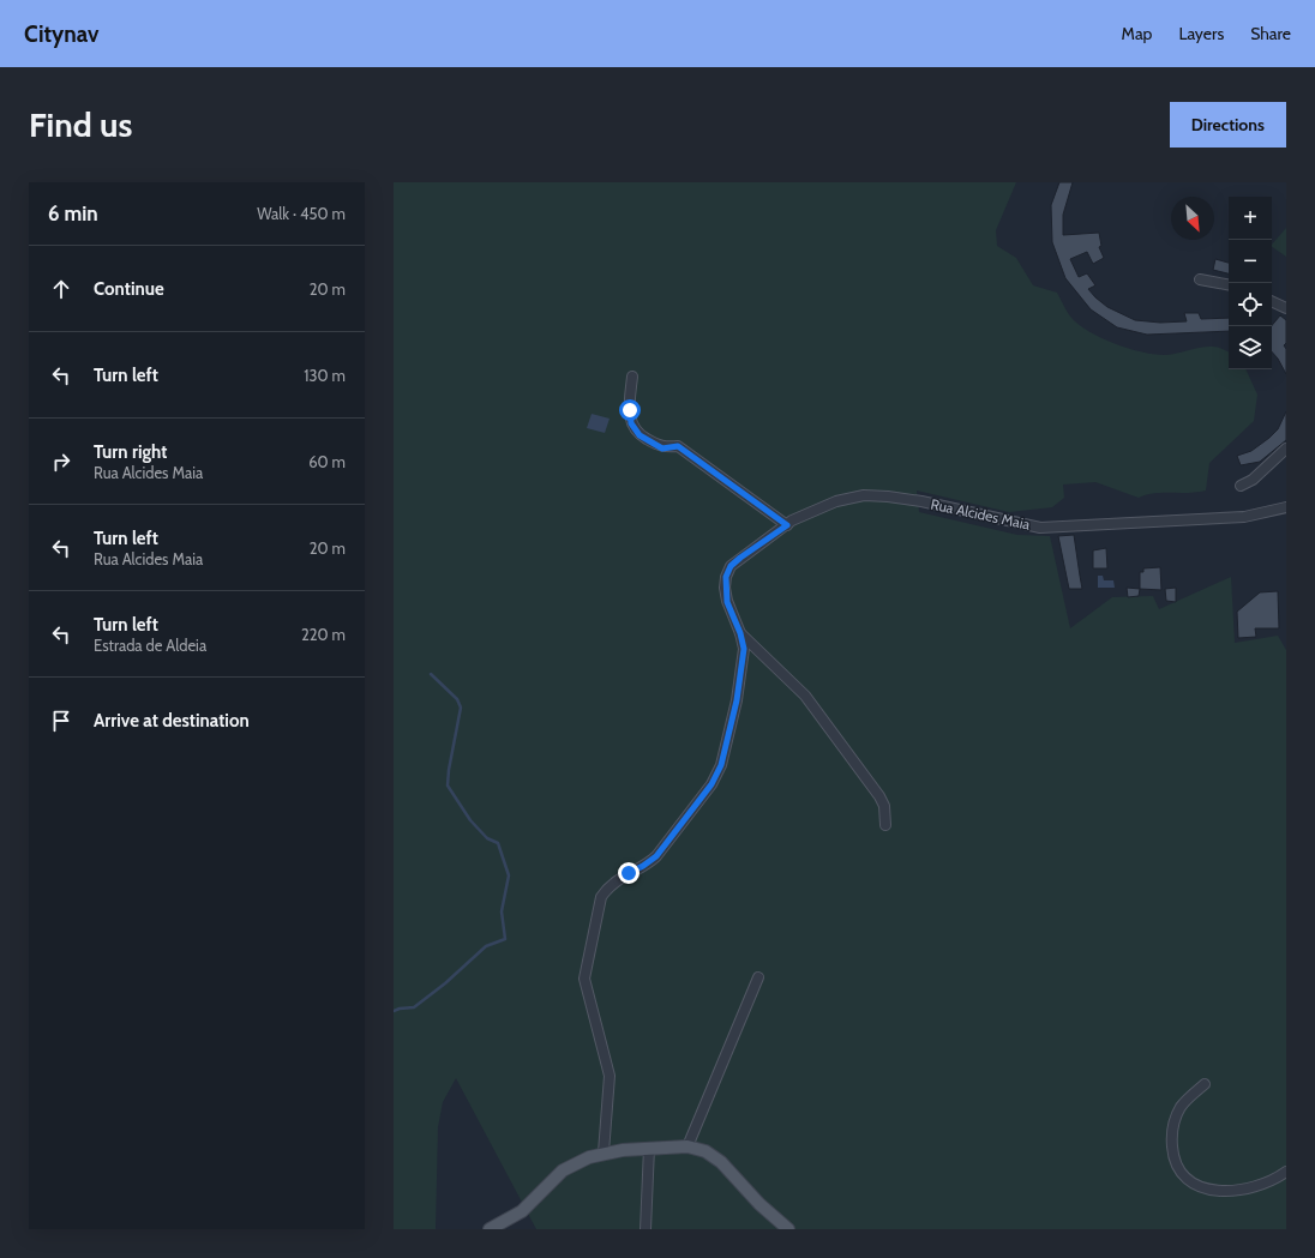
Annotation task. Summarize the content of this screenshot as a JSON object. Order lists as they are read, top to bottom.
{
  "streets": {
    "street": ["Rua Alcides Maia"]
  },
  "north": "bottom right",
  "page": {
    "header": "Citynav",
    "nav": ["Map", "Layers", "Share"],
    "buttons": "Directions",
    "title": "Find us",
    "heading": ["6 min", "Walk · 450 m"],
    "map_buttons": ["+", "−"],
    "list": [
      ["Continue", "20 m"],
      ["Turn left", "130 m"],
      ["Turn right", "Rua Alcides Maia", "60 m"],
      ["Turn left", "Rua Alcides Maia", "20 m"],
      ["Turn left", "Estrada de Aldeia", "220 m"],
      "Arrive at destination"
    ]
  }
}
